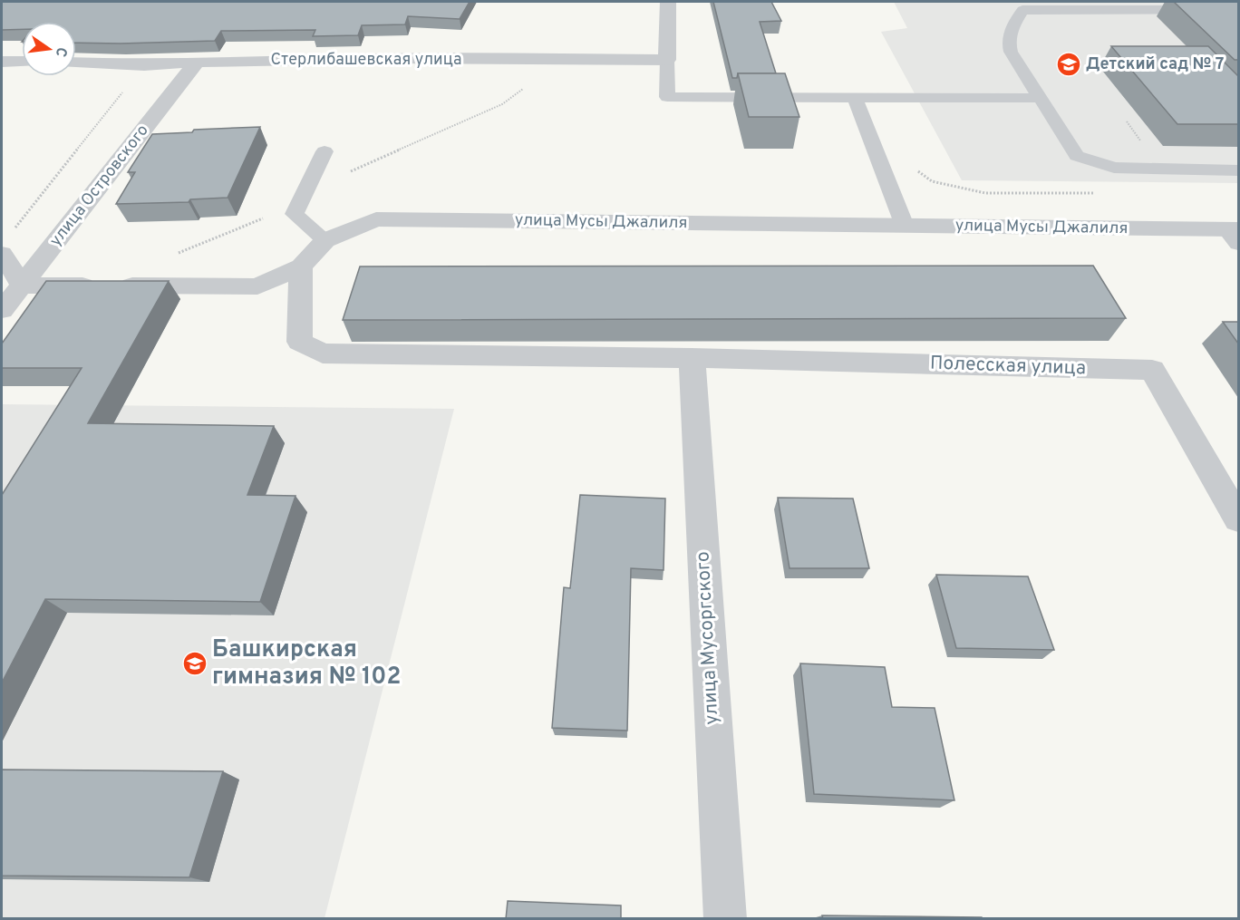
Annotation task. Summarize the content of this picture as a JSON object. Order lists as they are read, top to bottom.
{
  "streets": {
    "street": [
      "Стерлибашевская улица",
      "улица Островского",
      "улица Мусы Джалиля",
      "Полесская улица",
      "улица Мусоргского"
    ]
  },
  "crossings": [
    ["Стерлибашевская улица", "улица Островского"],
    ["улица Островского", "улица Мусы Джалиля"],
    ["Полесская улица", "улица Мусоргского"]
  ],
  "places": {
    "school or university": ["Детский сад № 7", "Башкирская гимназия № 102"]
  },
  "north": "right"
}
